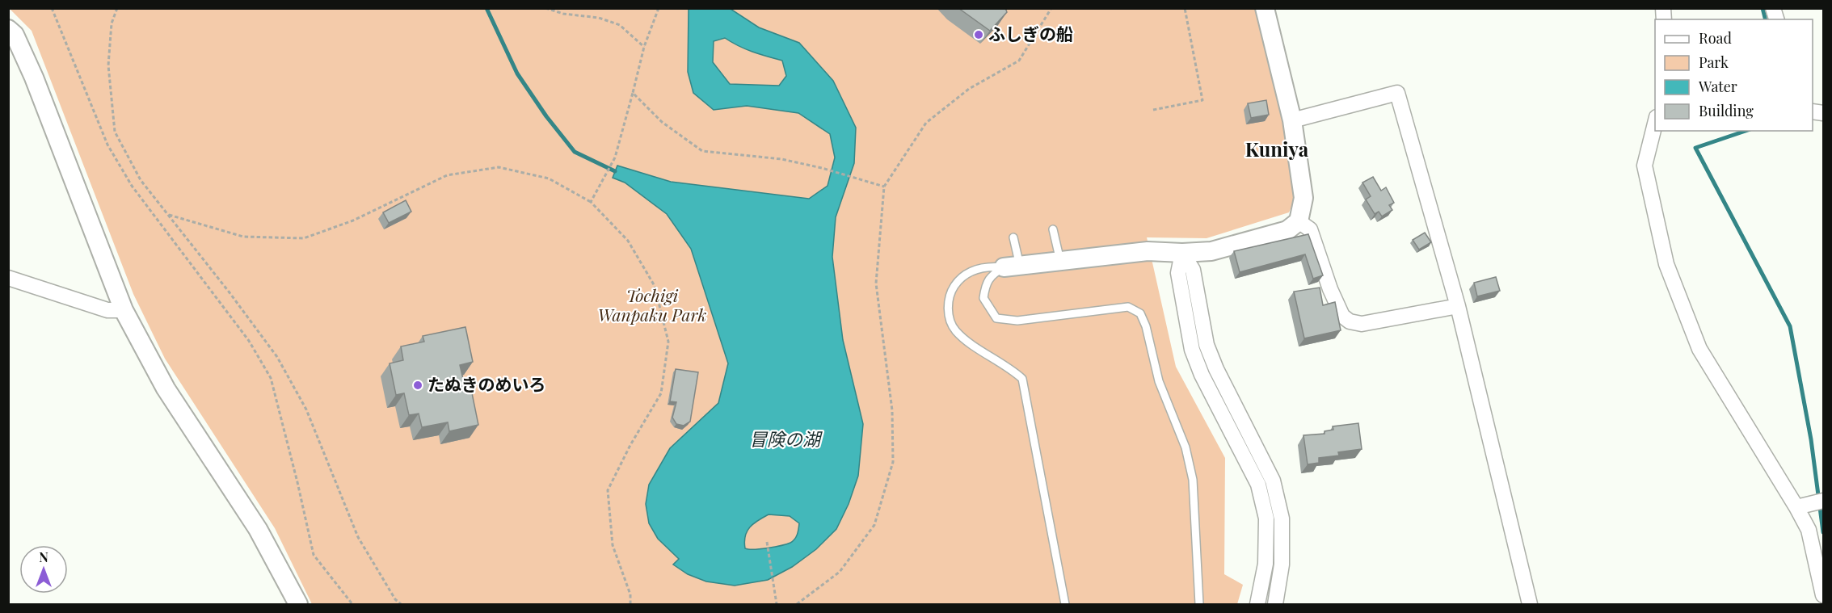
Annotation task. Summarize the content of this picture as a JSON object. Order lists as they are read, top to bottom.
{
  "districts": ["Kuniya"],
  "water": ["冒険の湖"],
  "parks": ["Tochigi Wanpaku Park"],
  "places": ["ふしぎの船", "たぬきのめいろ"],
  "legend": [
    "Road",
    "Park",
    "Water",
    "Building"
  ],
  "north": "top"
}
